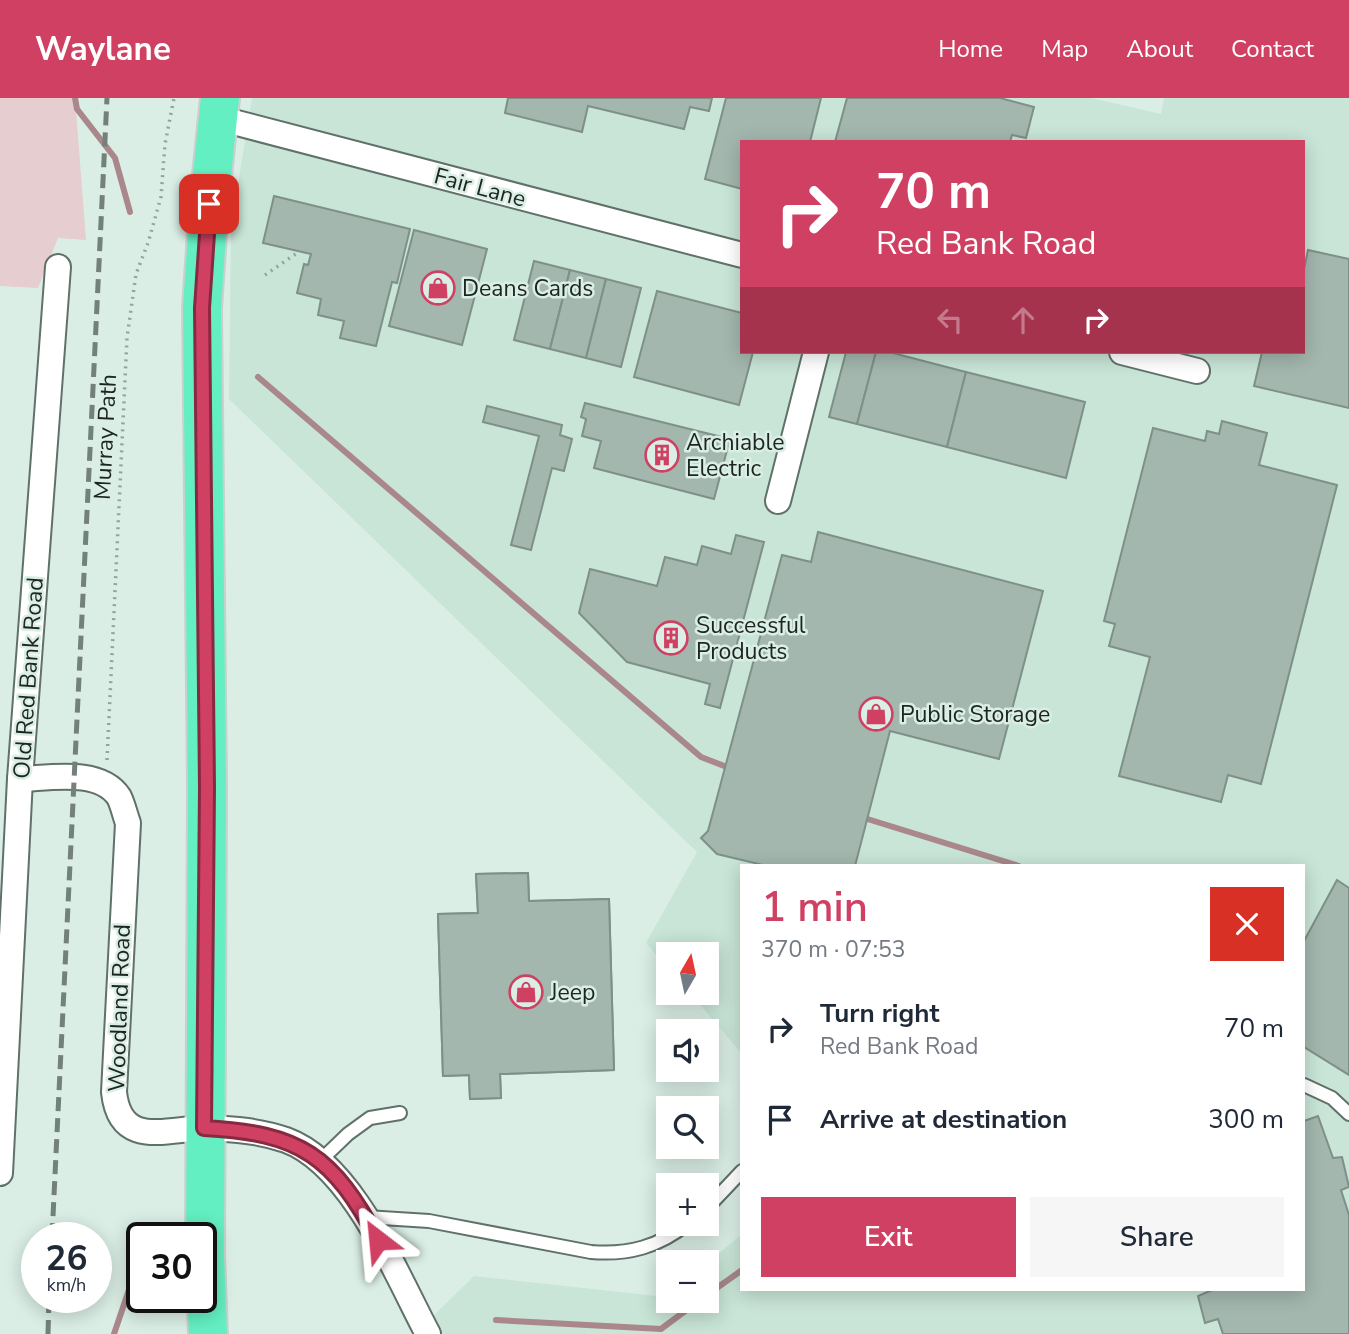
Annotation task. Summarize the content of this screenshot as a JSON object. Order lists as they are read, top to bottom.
{
  "streets": {
    "street": ["Fair Lane", "Old Red Bank Road", "Woodland Road"],
    "path": ["Murray Path"]
  },
  "crossings": [
    ["Murray Path", "Woodland Road"]
  ],
  "places": {
    "shop": ["Deans Cards", "Public Storage", "Jeep"],
    "building": ["Archiable Electric", "Successful Products"]
  },
  "north": "top",
  "page": {
    "header": "Waylane",
    "nav": [
      "Home",
      "Map",
      "About",
      "Contact"
    ],
    "turn": ["70 m", "Red Bank Road"],
    "heading": ["1 min", "370 m · 07:53"],
    "map_buttons": ["+", "−"],
    "list": [
      {
        "name": "Turn right",
        "note": "Red Bank Road",
        "value": "70 m"
      },
      {
        "name": "Arrive at destination",
        "value": "300 m"
      }
    ],
    "buttons": ["Exit", "Share"],
    "speed": "26 km/h",
    "limit": "30"
  }
}
